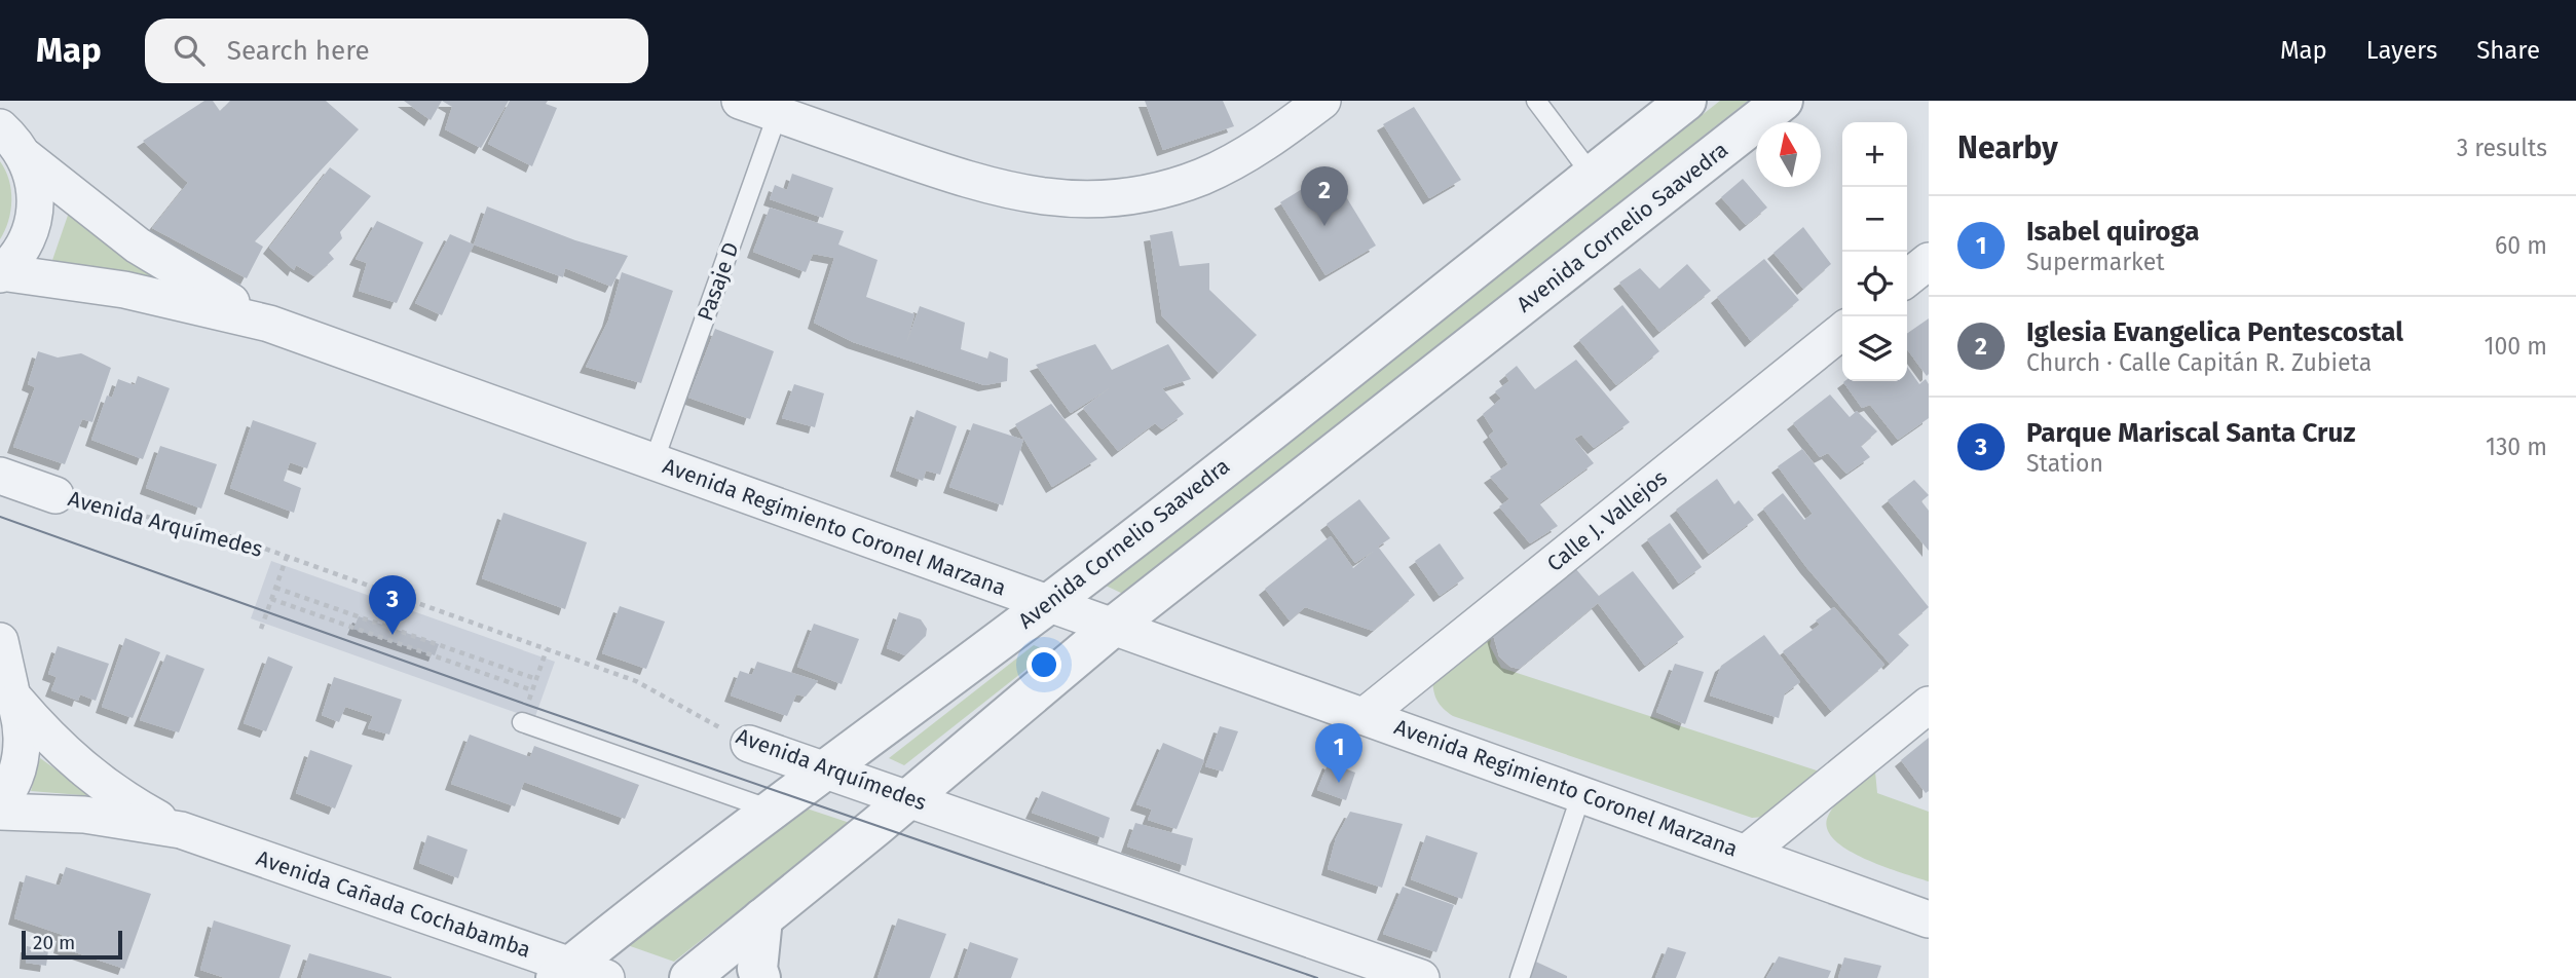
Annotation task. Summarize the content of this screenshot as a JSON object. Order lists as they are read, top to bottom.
{
  "streets": {
    "street": [
      "Avenida Cornelio Saavedra",
      "Calle J. Vallejos",
      "Avenida Arquímedes",
      "Avenida Regimiento Coronel Marzana",
      "Avenida Cañada Cochabamba"
    ],
    "lane": ["Pasaje D"]
  },
  "crossings": [
    ["Avenida Cornelio Saavedra", "Avenida Arquímedes"],
    ["Avenida Cornelio Saavedra", "Avenida Regimiento Coronel Marzana"],
    ["Avenida Cornelio Saavedra", "Avenida Cañada Cochabamba"],
    ["Pasaje D", "Avenida Regimiento Coronel Marzana"],
    ["Calle J. Vallejos", "Avenida Regimiento Coronel Marzana"]
  ],
  "scale_bar": "20 m",
  "north": "top",
  "page": {
    "header": "Map",
    "search": "Search here",
    "nav": ["Map", "Layers", "Share"],
    "heading": ["Nearby", "3 results"],
    "map_buttons": ["+", "−"],
    "pins": ["2", "3", "1"],
    "list": [
      {
        "mark": "1",
        "name": "Isabel quiroga",
        "note": "Supermarket",
        "value": "60 m"
      },
      {
        "mark": "2",
        "name": "Iglesia Evangelica Pentescostal",
        "note": "Church · Calle Capitán R. Zubieta",
        "value": "100 m"
      },
      {
        "mark": "3",
        "name": "Parque Mariscal Santa Cruz",
        "note": "Station",
        "value": "130 m"
      }
    ],
    "scale": "20 m"
  }
}
